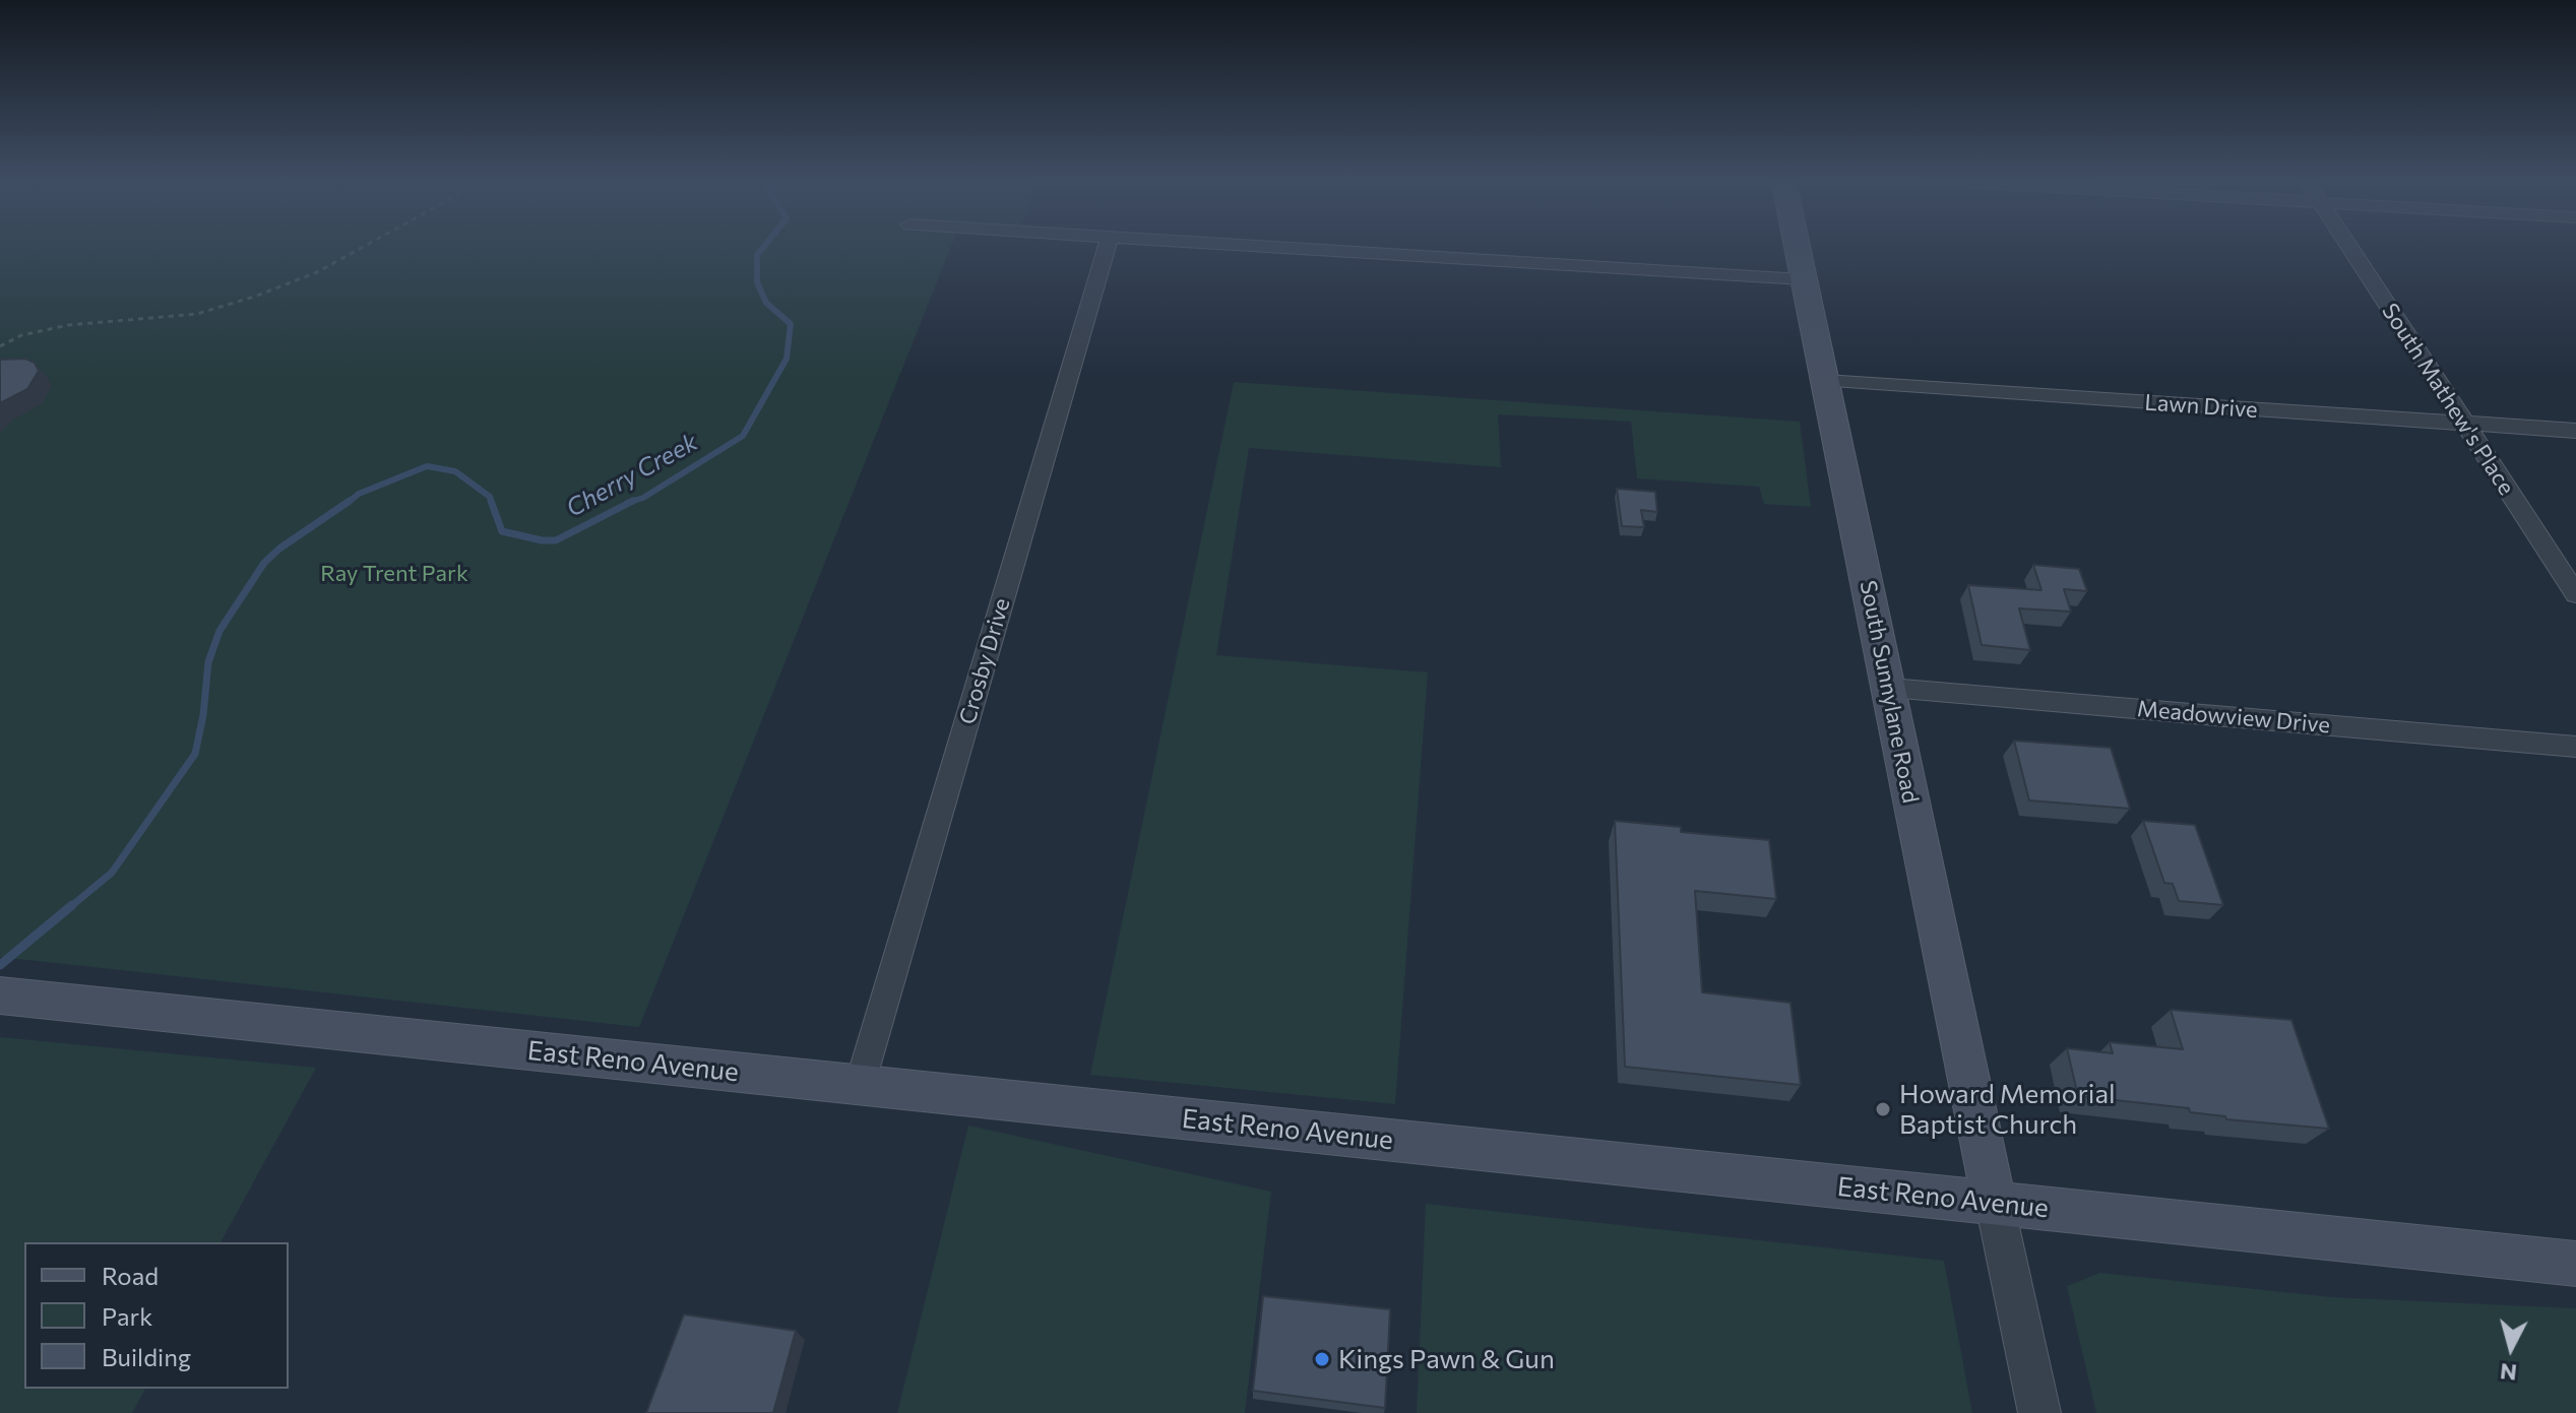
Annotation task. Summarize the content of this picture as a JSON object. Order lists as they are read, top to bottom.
{
  "streets": {
    "main road": ["South Sunnylane Road", "East Reno Avenue"],
    "street": [
      "South Mathew's Place",
      "Lawn Drive",
      "Crosby Drive",
      "Meadowview Drive"
    ]
  },
  "crossings": [
    ["South Mathew's Place", "Lawn Drive"],
    ["Lawn Drive", "South Sunnylane Road"],
    ["Crosby Drive", "East Reno Avenue"],
    ["South Sunnylane Road", "Meadowview Drive"],
    ["South Sunnylane Road", "East Reno Avenue"]
  ],
  "water": ["Cherry Creek"],
  "parks": ["Ray Trent Park"],
  "places": ["Howard Memorial Baptist Church", "Kings Pawn & Gun"],
  "legend": ["Road", "Park", "Building"],
  "north": "bottom"
}
